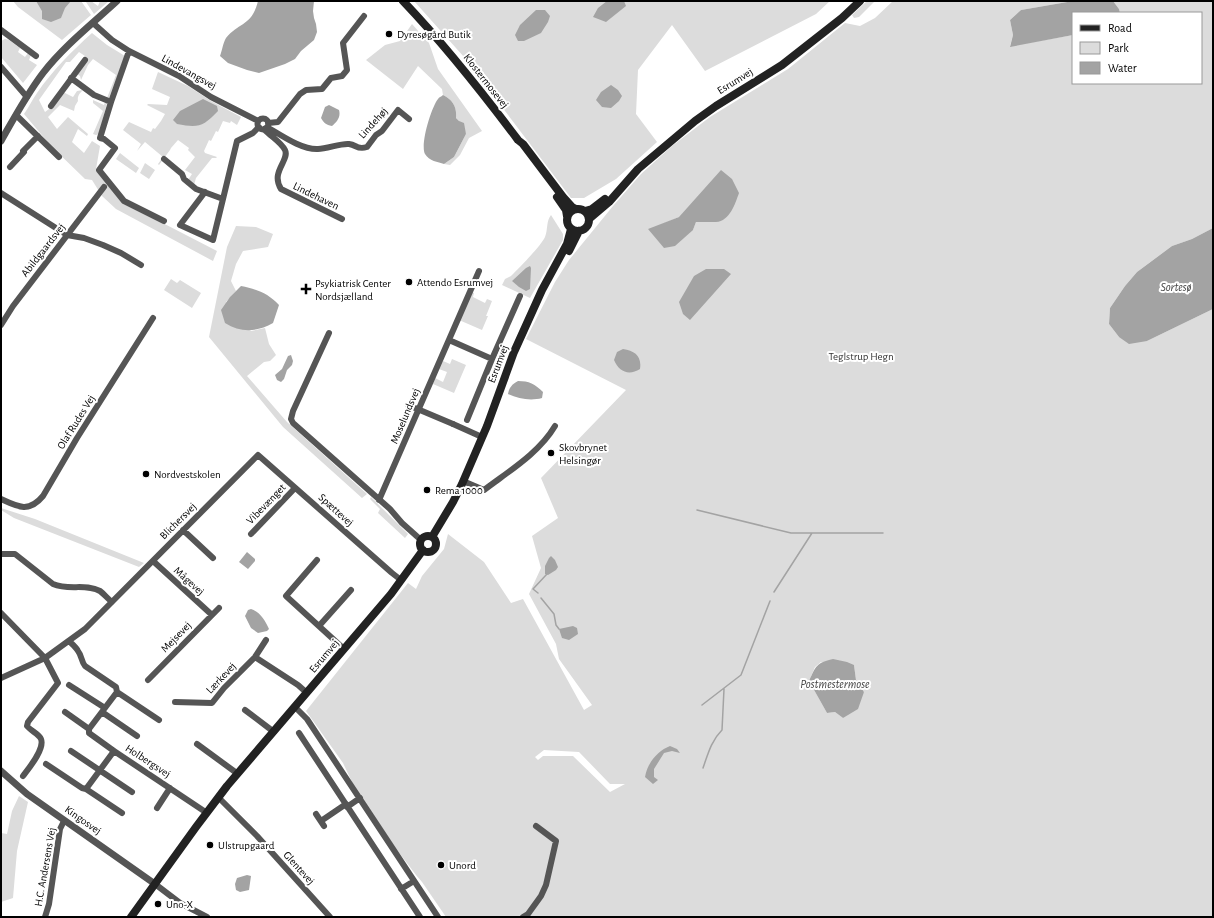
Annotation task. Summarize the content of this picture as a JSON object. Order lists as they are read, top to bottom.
{
  "streets": {
    "main road": ["Klostermosevej", "Esrumvej"],
    "street": [
      "Lindevangsvej",
      "Lindehøj",
      "Lindehaven",
      "Abildgaardsvej",
      "Moselundsvej",
      "Olaf Rudes Vej",
      "Vibevænget",
      "Spættevej",
      "Blichersvej",
      "Mågevej",
      "Mejsevej",
      "Lærkevej",
      "Holbergsvej",
      "Kingosvej",
      "H.C. Andersens Vej",
      "Glentevej"
    ]
  },
  "crossings": [
    ["Lindevangsvej", "Lindehøj"],
    ["Lindevangsvej", "Lindehaven"],
    ["Klostermosevej", "Esrumvej"],
    ["Esrumvej", "Spættevej"],
    ["Esrumvej", "Holbergsvej"],
    ["Esrumvej", "Kingosvej"],
    ["Esrumvej", "Glentevej"],
    ["Vibevænget", "Spættevej"],
    ["Spættevej", "Blichersvej"],
    ["Blichersvej", "Mågevej"],
    ["Mågevej", "Mejsevej"],
    ["Kingosvej", "H.C. Andersens Vej"]
  ],
  "water": ["Sortesø", "Postmestermose"],
  "parks": ["Teglstrup Hegn"],
  "places": {
    "other": [
      "Dyresøgård Butik",
      "Attendo Esrumvej",
      "Skovbrynet Helsingør",
      "Nordvestskolen",
      "Rema 1000",
      "Ulstrupgaard",
      "Unord",
      "Uno-X"
    ],
    "health": ["Psykiatrisk Center Nordsjælland"]
  },
  "legend": ["Road", "Park", "Water"]
}
